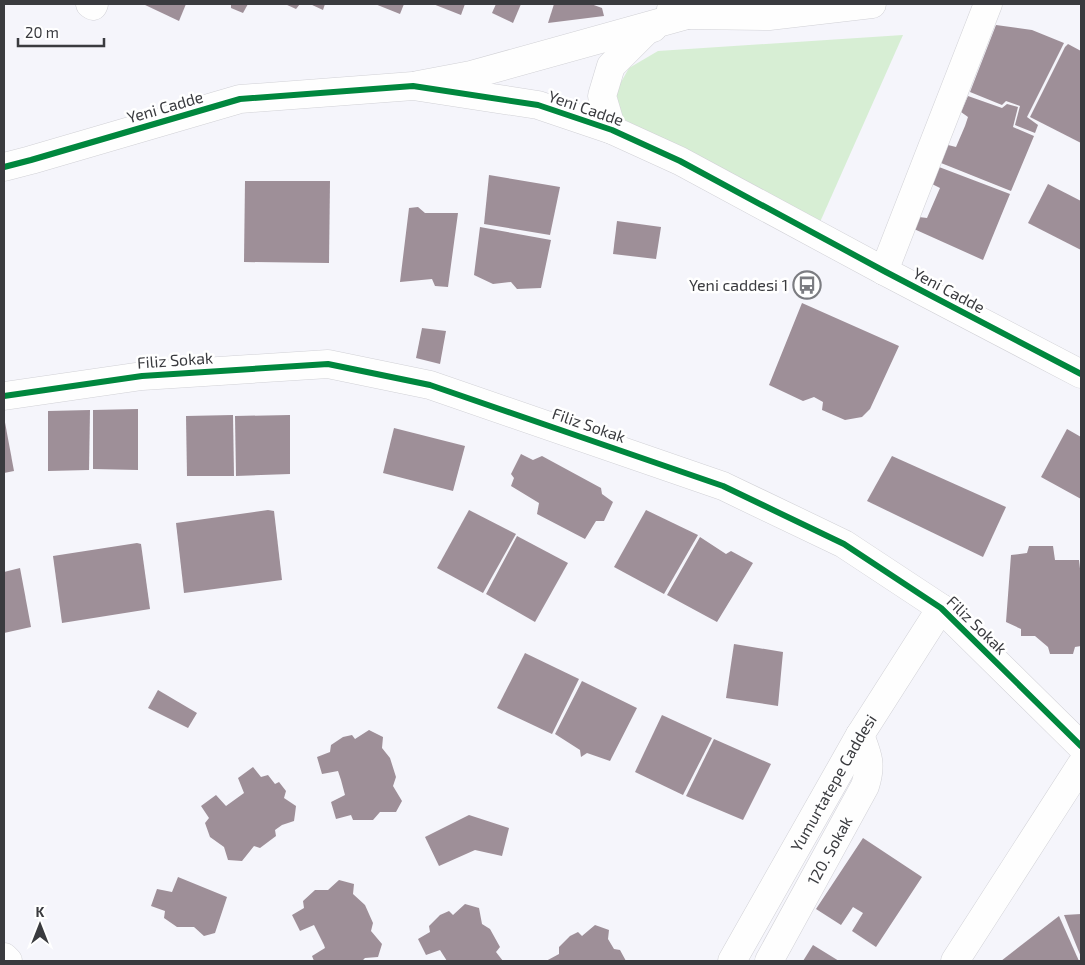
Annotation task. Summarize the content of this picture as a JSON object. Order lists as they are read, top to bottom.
{
  "streets": {
    "street": [
      "Yeni Cadde",
      "Filiz Sokak",
      "Yumurtatepe Caddesi",
      "120. Sokak"
    ]
  },
  "crossings": [
    ["Filiz Sokak", "Yumurtatepe Caddesi"],
    ["Yumurtatepe Caddesi", "120. Sokak"]
  ],
  "places": {
    "bus stop": ["Yeni caddesi 1"]
  },
  "scale_bar": "20 m",
  "north": "top"
}
